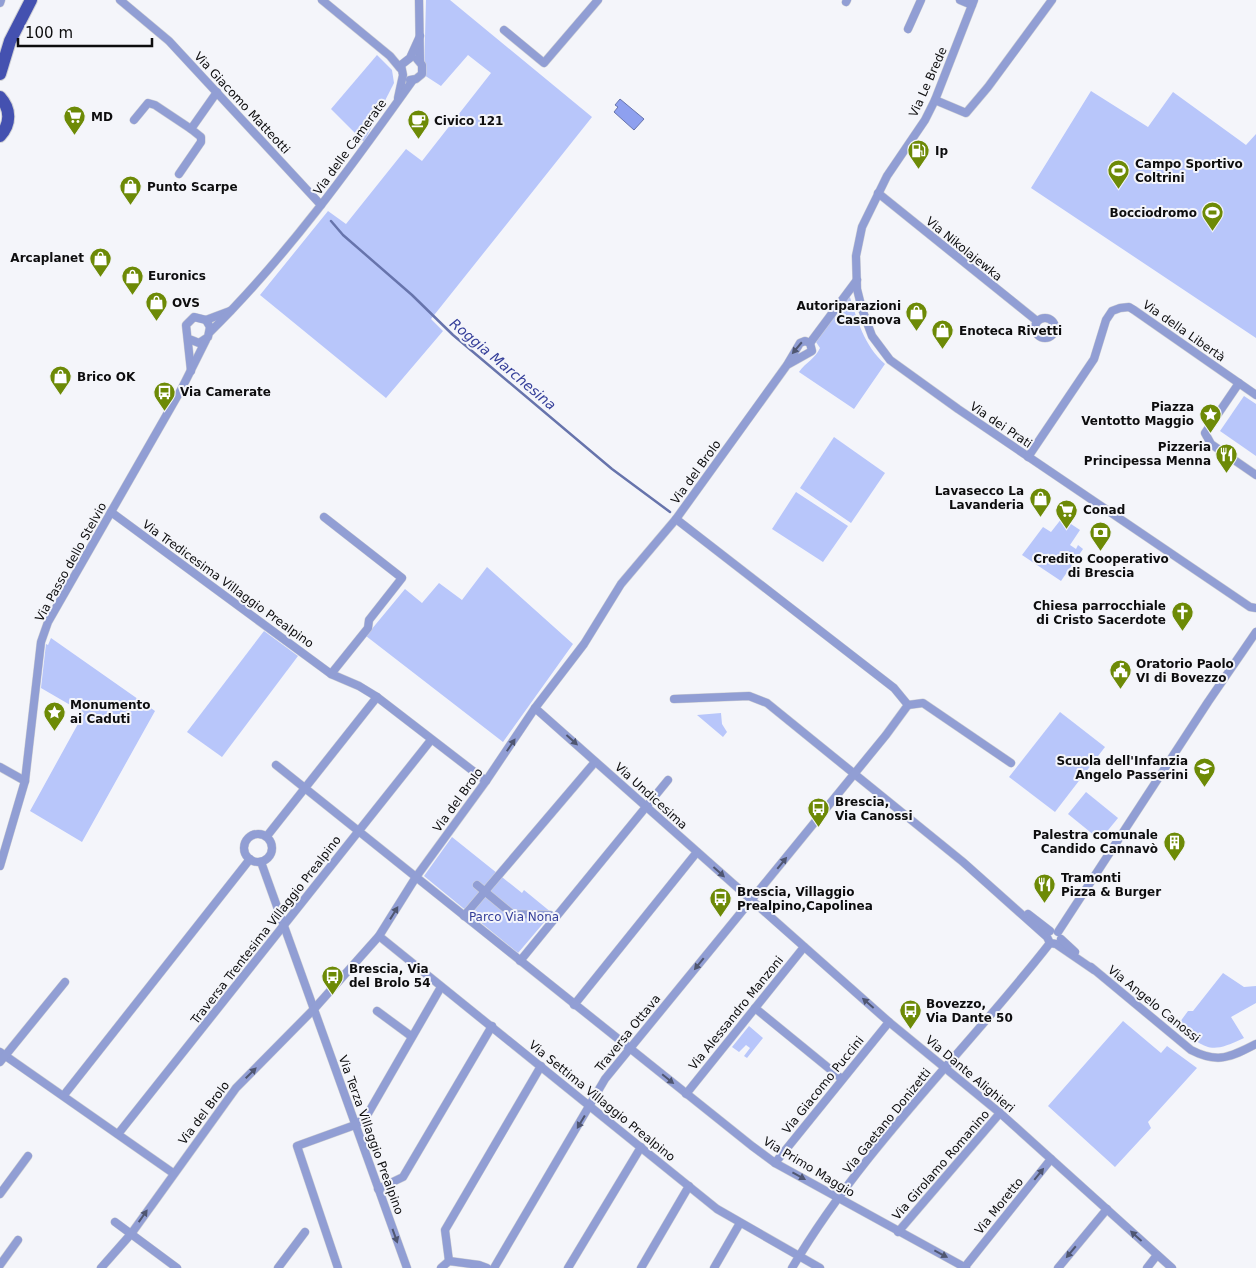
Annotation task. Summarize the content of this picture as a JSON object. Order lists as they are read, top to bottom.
{
  "streets": {
    "street": [
      "Via Le Brede",
      "Via Giacomo Matteotti",
      "Via delle Camerate",
      "Via Nikolajewka",
      "Via della Libertà",
      "Via dei Prati",
      "Via del Brolo",
      "Via Passo dello Stelvio",
      "Via Tredicesima Villaggio Prealpino",
      "Via Undicesima",
      "Traversa Trentesima Villaggio Prealpino",
      "Via Angelo Canossi",
      "Via Alessandro Manzoni",
      "Traversa Ottava",
      "Via Dante Alighieri",
      "Via Giacomo Puccini",
      "Via Settima Villaggio Prealpino",
      "Via Gaetano Donizetti",
      "Via Terza Villaggio Prealpino",
      "Via Girolamo Romanino",
      "Via Primo Maggio",
      "Via Moretto"
    ]
  },
  "crossings": [
    ["Via Le Brede", "Via Nikolajewka"],
    ["Via Le Brede", "Via dei Prati"],
    ["Via Giacomo Matteotti", "Via delle Camerate"],
    ["Via Giacomo Matteotti", "Via Passo dello Stelvio"],
    ["Via delle Camerate", "Via Passo dello Stelvio"],
    ["Via Nikolajewka", "Via dei Prati"],
    ["Via della Libertà", "Via dei Prati"],
    ["Via dei Prati", "Via del Brolo"],
    ["Via del Brolo", "Via Tredicesima Villaggio Prealpino"],
    ["Via del Brolo", "Via Undicesima"],
    ["Via del Brolo", "Via Settima Villaggio Prealpino"],
    ["Via del Brolo", "Via Terza Villaggio Prealpino"],
    ["Via del Brolo", "Via Primo Maggio"],
    ["Via Passo dello Stelvio", "Via Tredicesima Villaggio Prealpino"],
    ["Via Tredicesima Villaggio Prealpino", "Traversa Trentesima Villaggio Prealpino"],
    ["Via Undicesima", "Traversa Ottava"],
    ["Via Undicesima", "Via Dante Alighieri"],
    ["Traversa Trentesima Villaggio Prealpino", "Via Terza Villaggio Prealpino"],
    ["Traversa Trentesima Villaggio Prealpino", "Via Primo Maggio"],
    ["Via Angelo Canossi", "Via Gaetano Donizetti"],
    ["Via Alessandro Manzoni", "Via Dante Alighieri"],
    ["Via Alessandro Manzoni", "Via Primo Maggio"],
    ["Traversa Ottava", "Via Dante Alighieri"],
    ["Traversa Ottava", "Via Settima Villaggio Prealpino"],
    ["Traversa Ottava", "Via Primo Maggio"],
    ["Via Dante Alighieri", "Via Giacomo Puccini"],
    ["Via Dante Alighieri", "Via Gaetano Donizetti"],
    ["Via Dante Alighieri", "Via Girolamo Romanino"],
    ["Via Dante Alighieri", "Via Moretto"],
    ["Via Giacomo Puccini", "Via Primo Maggio"],
    ["Via Settima Villaggio Prealpino", "Via Gaetano Donizetti"],
    ["Via Gaetano Donizetti", "Via Primo Maggio"],
    ["Via Girolamo Romanino", "Via Primo Maggio"],
    ["Via Primo Maggio", "Via Moretto"]
  ],
  "one_way": ["Via Undicesima", "Via Moretto"],
  "water": ["Roggia Marchesina"],
  "parks": ["Parco Via Nona"],
  "places": {
    "supermarket": ["MD", "Conad"],
    "cafe": ["Civico 121"],
    "fuel station": ["Ip"],
    "sports": ["Campo Sportivo Coltrini", "Bocciodromo"],
    "shop": [
      "Punto Scarpe",
      "Arcaplanet",
      "Euronics",
      "OVS",
      "Autoriparazioni Casanova",
      "Enoteca Rivetti",
      "Brico OK",
      "Lavasecco La Lavanderia"
    ],
    "bus stop": [
      "Via Camerate",
      "Brescia, Via Canossi",
      "Brescia, Villaggio Prealpino,Capolinea",
      "Brescia, Via del Brolo 54",
      "Bovezzo, Via Dante 50"
    ],
    "place": ["Piazza Ventotto Maggio", "Monumento ai Caduti"],
    "restaurant": ["Pizzeria Principessa Menna", "Tramonti Pizza & Burger"],
    "bank": ["Credito Cooperativo di Brescia"],
    "church": ["Chiesa parrocchiale di Cristo Sacerdote"],
    "public building": ["Oratorio Paolo VI di Bovezzo"],
    "school or university": ["Scuola dell'Infanzia Angelo Passerini"],
    "building": ["Palestra comunale Candido Cannavò"]
  },
  "scale_bar": "100 m"
}
